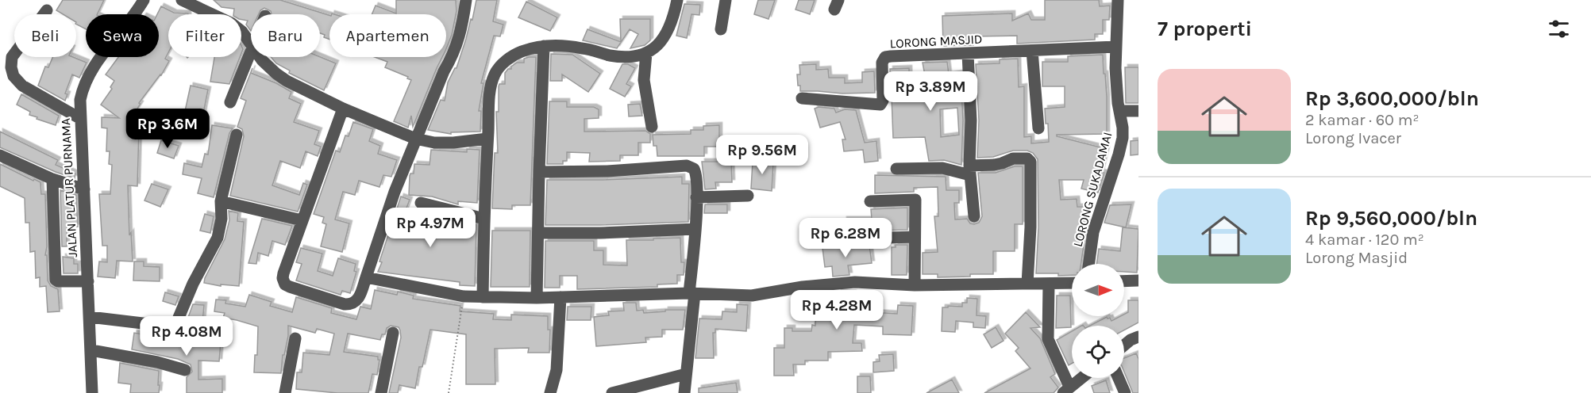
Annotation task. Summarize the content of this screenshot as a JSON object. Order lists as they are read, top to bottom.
{
  "streets": {
    "street": ["LORONG MASJID", "JALAN PLATUR PURNAMA", "LORONG SUKADAMAI"]
  },
  "crossings": [
    ["LORONG MASJID", "LORONG SUKADAMAI"]
  ],
  "north": "right",
  "page": {
    "heading": "7 properti",
    "chip": [
      "Beli",
      "Sewa",
      "Filter",
      "Baru",
      "Apartemen"
    ],
    "list": [
      {
        "name": "Rp 3,600,000/bln",
        "note": "2 kamar · 60 m² · Lorong Ivacer"
      },
      {
        "name": "Rp 9,560,000/bln",
        "note": "4 kamar · 120 m² · Lorong Masjid"
      }
    ],
    "price": [
      "Rp 3.89M",
      "Rp 3.6M",
      "Rp 9.56M",
      "Rp 4.97M",
      "Rp 6.28M",
      "Rp 4.28M",
      "Rp 4.08M"
    ]
  }
}
